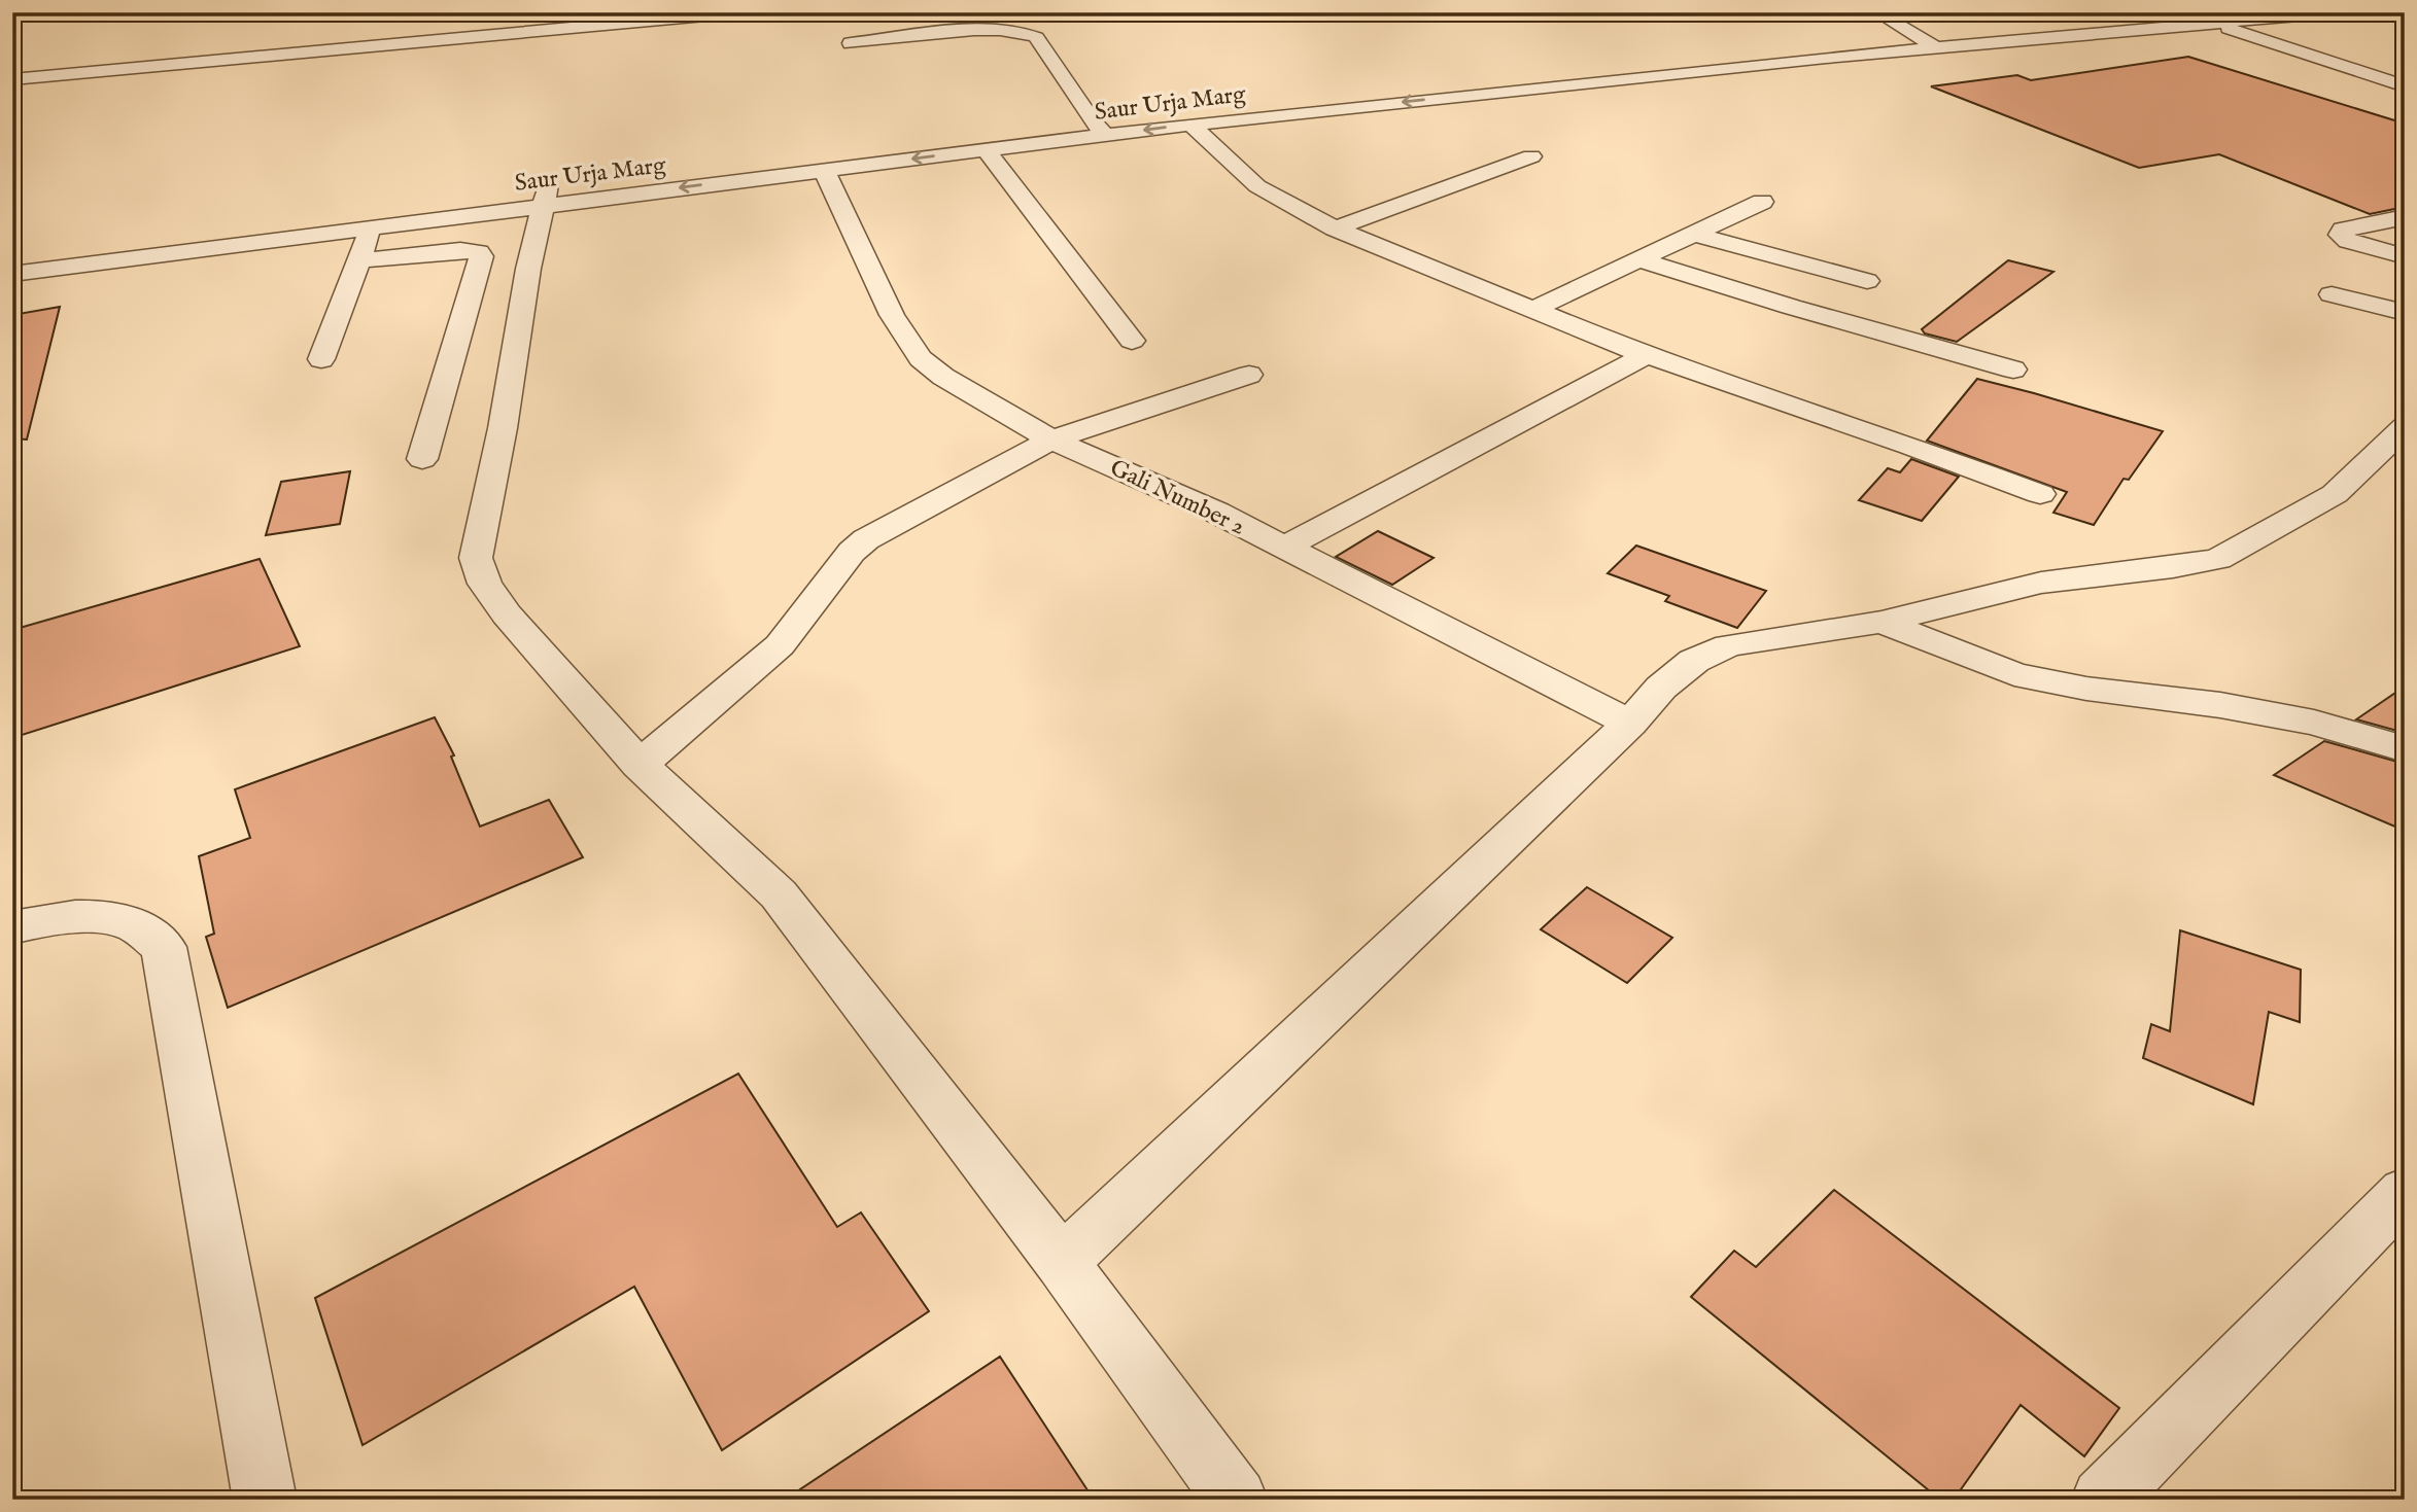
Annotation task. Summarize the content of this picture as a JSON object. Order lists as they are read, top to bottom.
{
  "streets": {
    "street": ["Saur Urja Marg", "Gali Number 2"]
  },
  "crossings": [
    ["Saur Urja Marg", "Gali Number 2"]
  ]
}
